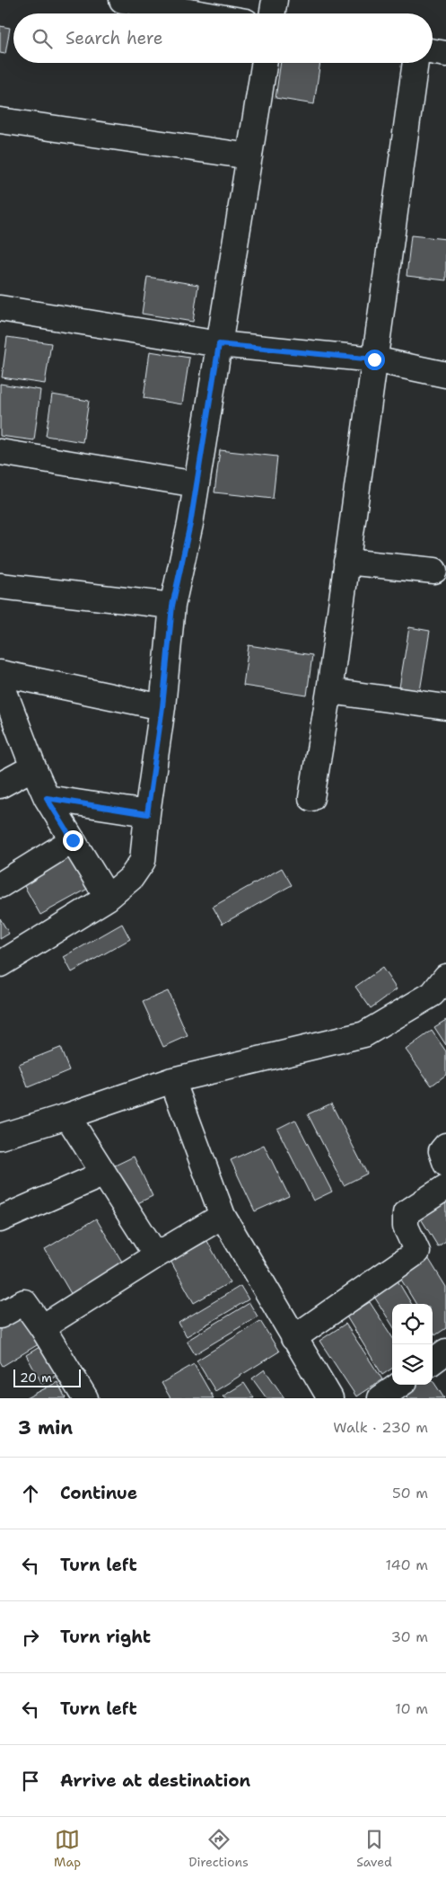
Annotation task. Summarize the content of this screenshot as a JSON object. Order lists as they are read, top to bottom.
{
  "scale_bar": "20 m",
  "page": {
    "search": "Search here",
    "scale": "20 m",
    "heading": ["3 min", "Walk · 230 m"],
    "list": [
      ["Continue", "50 m"],
      ["Turn left", "140 m"],
      ["Turn right", "30 m"],
      ["Turn left", "10 m"],
      "Arrive at destination"
    ],
    "nav": ["Map", "Directions", "Saved"]
  }
}
